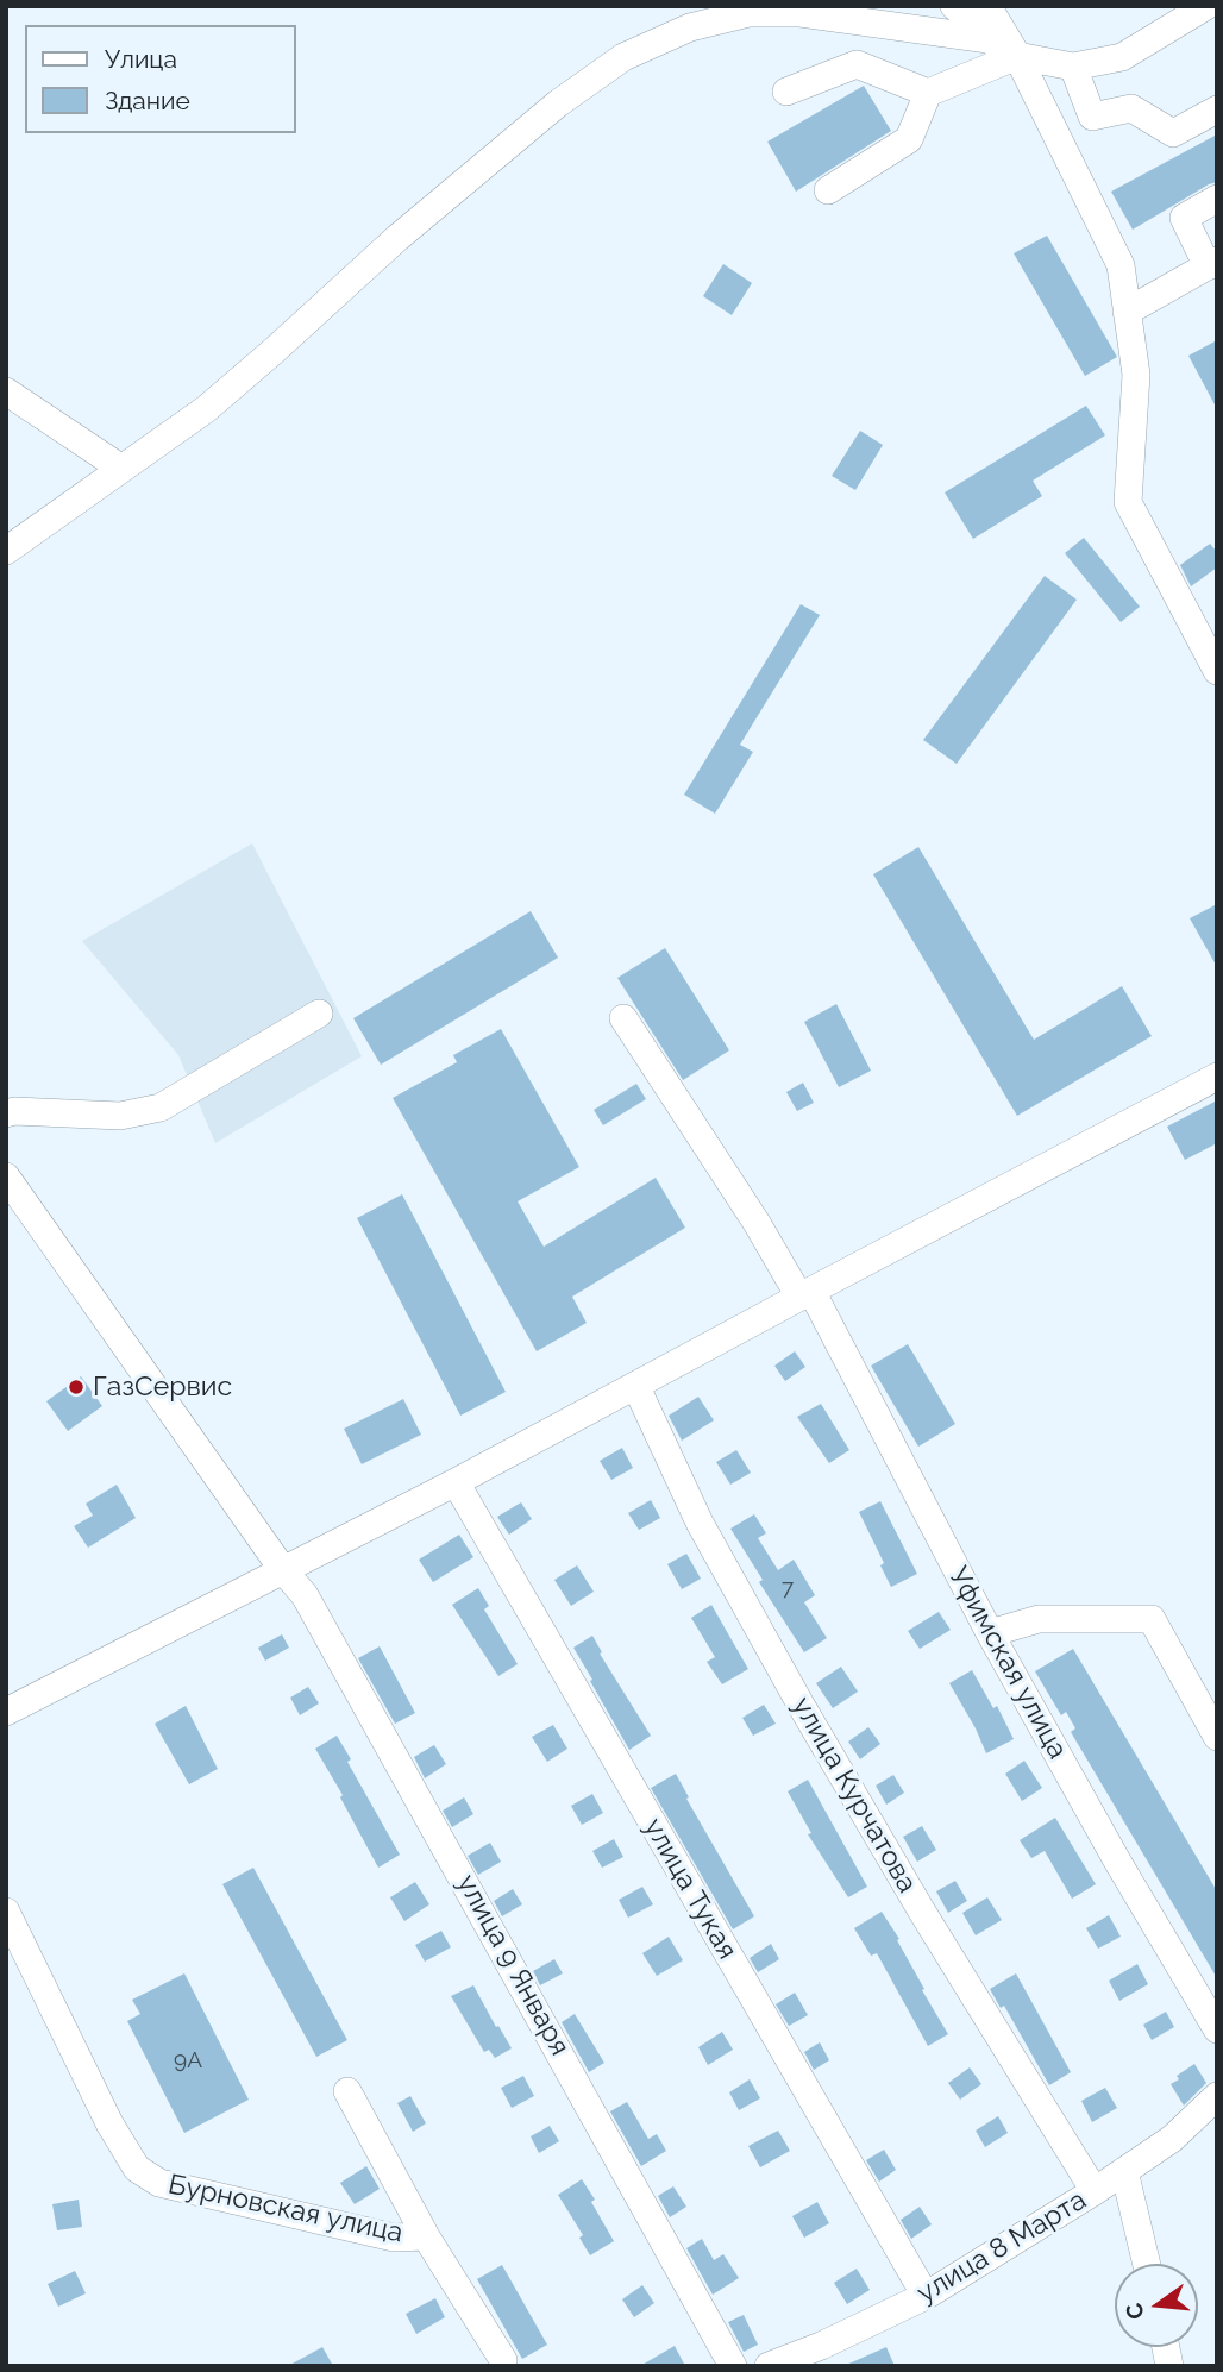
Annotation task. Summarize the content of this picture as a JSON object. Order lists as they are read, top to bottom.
{
  "streets": {
    "street": [
      "Уфимская улица",
      "улица Курчатова",
      "улица Тукая",
      "улица 9 Января",
      "Бурновская улица",
      "улица 8 Марта"
    ]
  },
  "crossings": [
    ["улица Курчатова", "улица 8 Марта"],
    ["улица Тукая", "улица 8 Марта"]
  ],
  "places": ["ГазСервис"],
  "house_numbers": ["7", "9А"],
  "legend": ["Улица", "Здание"],
  "north": "left"
}
